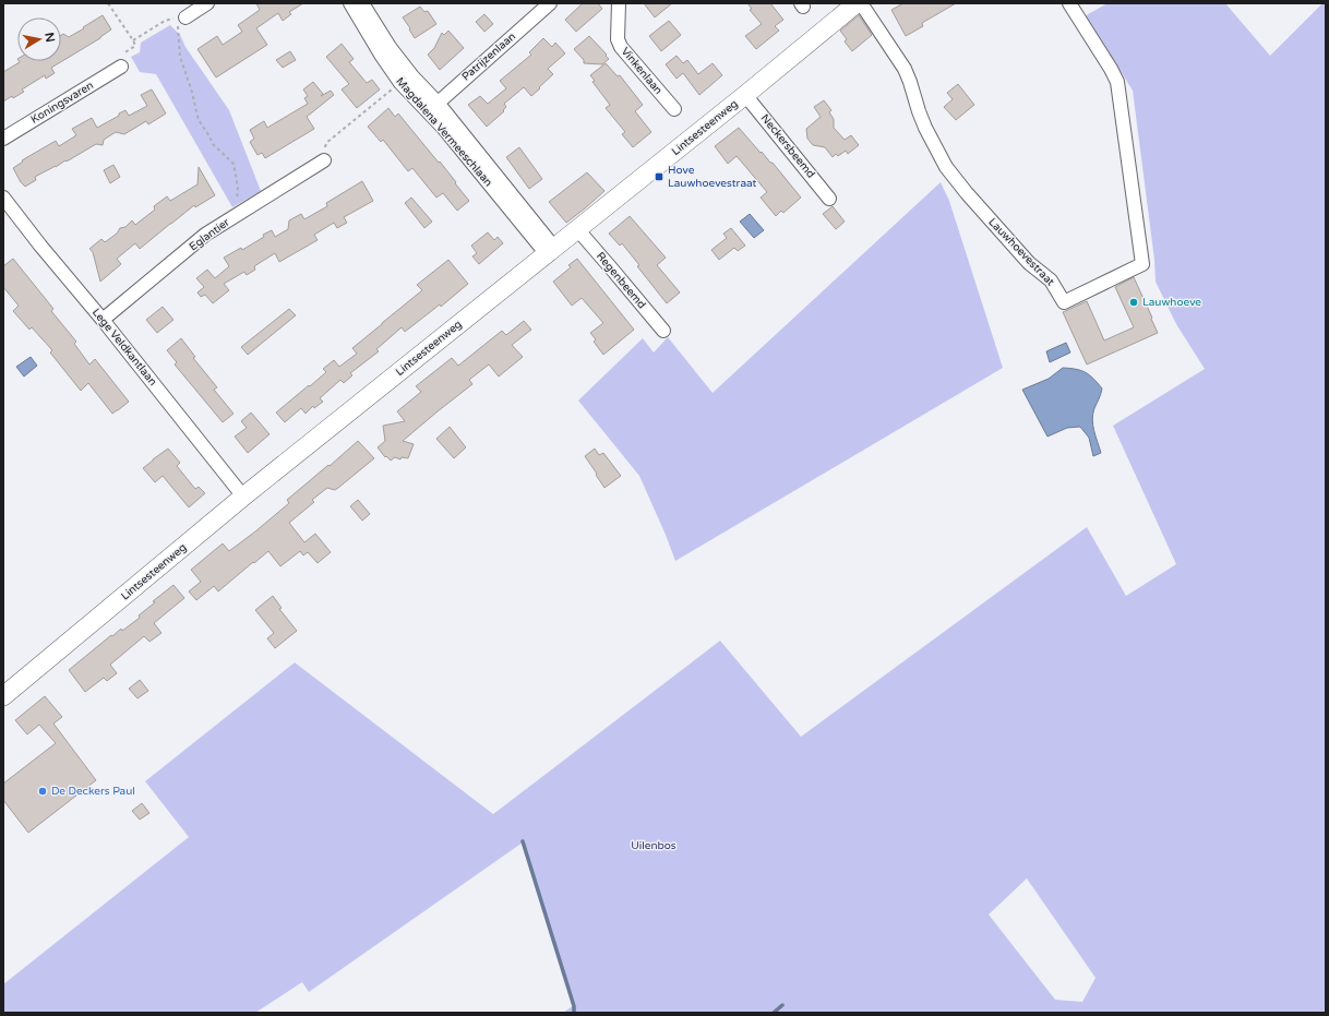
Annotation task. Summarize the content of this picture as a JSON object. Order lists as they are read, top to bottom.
{
  "streets": {
    "street": [
      "Patrijzenlaan",
      "Vinkenlaan",
      "Koningsvaren",
      "Lintsesteenweg",
      "Magdalena Vermeeschlaan",
      "Neckersbeemd",
      "Eglantier",
      "Lauwhoevestraat",
      "Regenbeemd",
      "Lege Veldkantlaan"
    ]
  },
  "crossings": [
    ["Patrijzenlaan", "Magdalena Vermeeschlaan"],
    ["Lintsesteenweg", "Magdalena Vermeeschlaan"],
    ["Lintsesteenweg", "Neckersbeemd"],
    ["Lintsesteenweg", "Regenbeemd"],
    ["Lintsesteenweg", "Lege Veldkantlaan"],
    ["Eglantier", "Lege Veldkantlaan"]
  ],
  "parks": ["Uilenbos"],
  "places": {
    "transit": ["Hove Lauwhoevestraat"],
    "other": ["Lauwhoeve", "De Deckers Paul"]
  },
  "north": "right"
}
